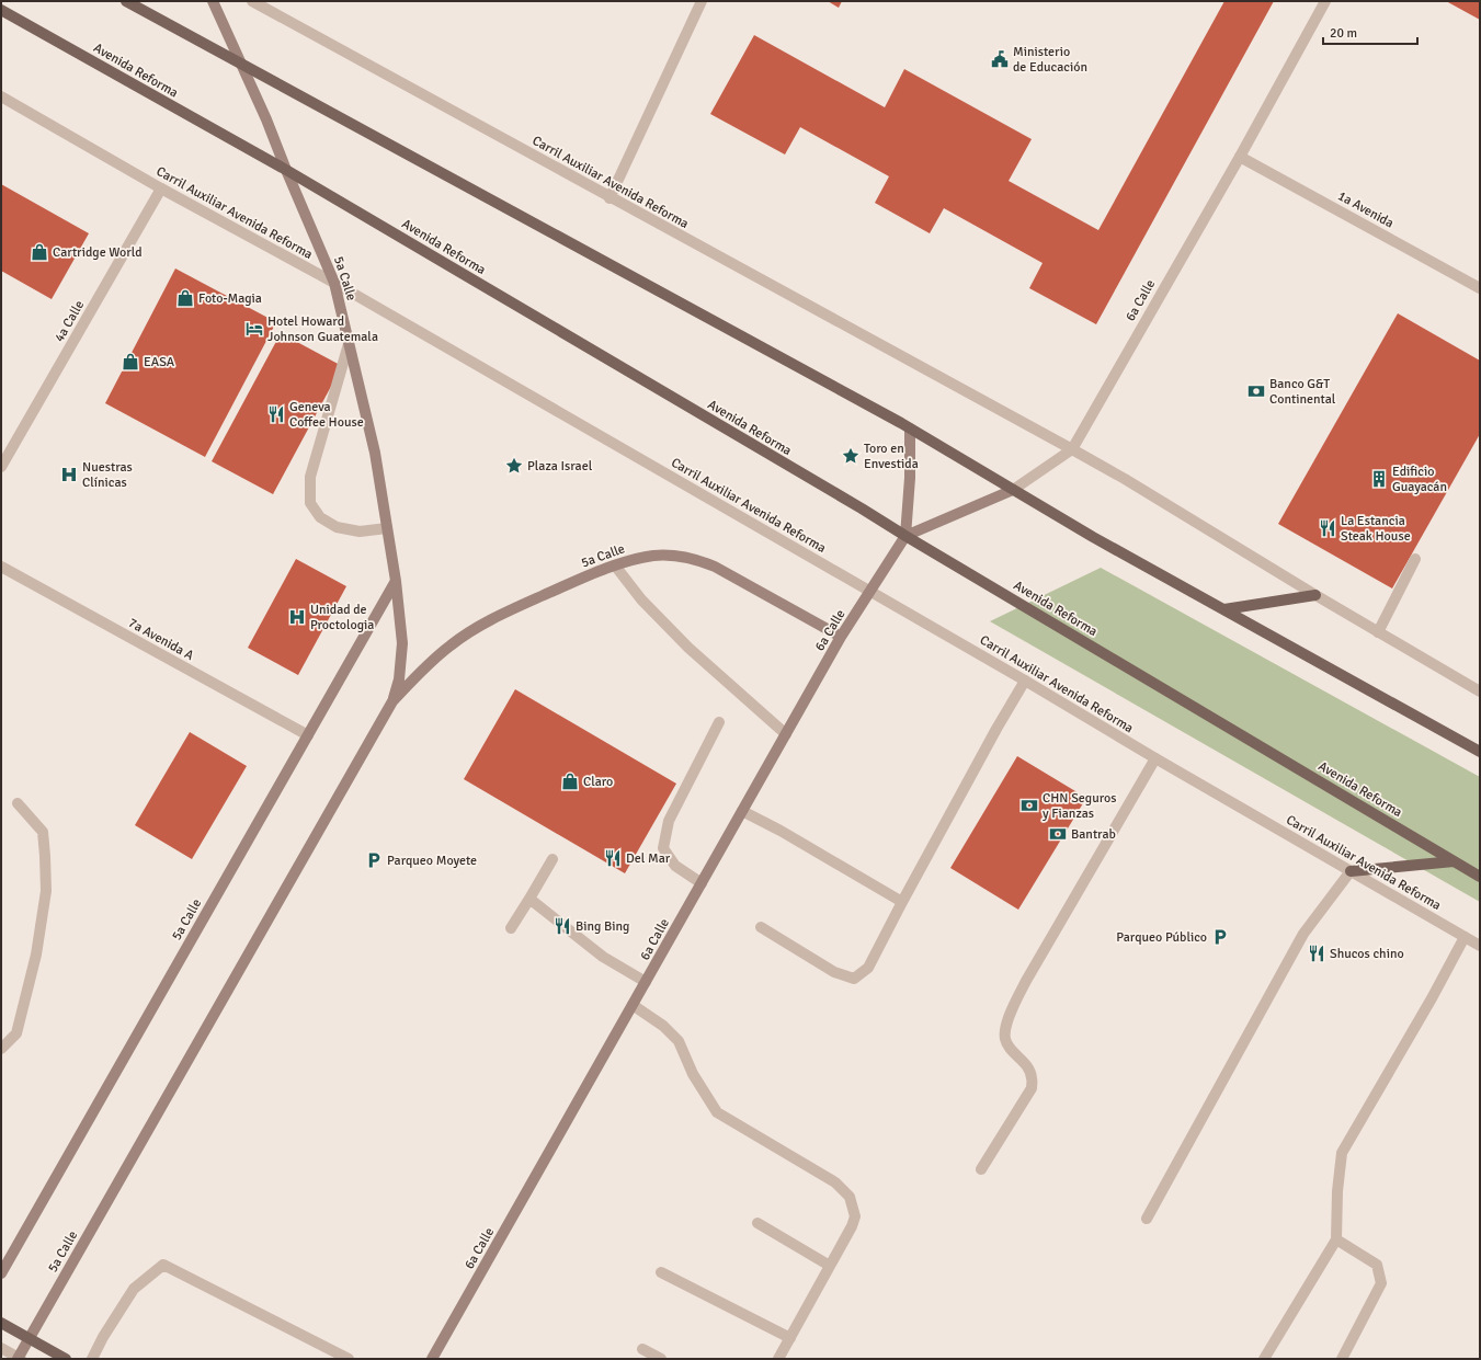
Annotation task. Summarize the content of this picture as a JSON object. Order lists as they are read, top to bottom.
{
  "streets": {
    "main road": ["Avenida Reforma", "5a Calle", "6a Calle"],
    "street": [
      "Carril Auxiliar Avenida Reforma",
      "1a Avenida",
      "4a Calle",
      "7a Avenida A"
    ]
  },
  "crossings": [
    ["Avenida Reforma", "5a Calle"],
    ["Avenida Reforma", "6a Calle"],
    ["Carril Auxiliar Avenida Reforma", "5a Calle"],
    ["Carril Auxiliar Avenida Reforma", "6a Calle"],
    ["Carril Auxiliar Avenida Reforma", "4a Calle"],
    ["1a Avenida", "6a Calle"],
    ["5a Calle", "6a Calle"],
    ["5a Calle", "7a Avenida A"]
  ],
  "places": {
    "public building": ["Ministerio de Educación"],
    "shop": [
      "Cartridge World",
      "Foto-Magia",
      "EASA",
      "Claro"
    ],
    "hotel": ["Hotel Howard Johnson Guatemala"],
    "bank": ["Banco G&T Continental", "CHN Seguros y Fianzas", "Bantrab"],
    "restaurant": [
      "Geneva Coffee House",
      "La Estancia Steak House",
      "Del Mar",
      "Bing Bing",
      "Shucos chino"
    ],
    "place": ["Toro en Envestida", "Plaza Israel"],
    "hospital": ["Nuestras Clínicas", "Unidad de Proctologia"],
    "building": ["Edificio Guayacán"],
    "parking": ["Parqueo Moyete", "Parqueo Público"]
  },
  "scale_bar": "20 m"
}
